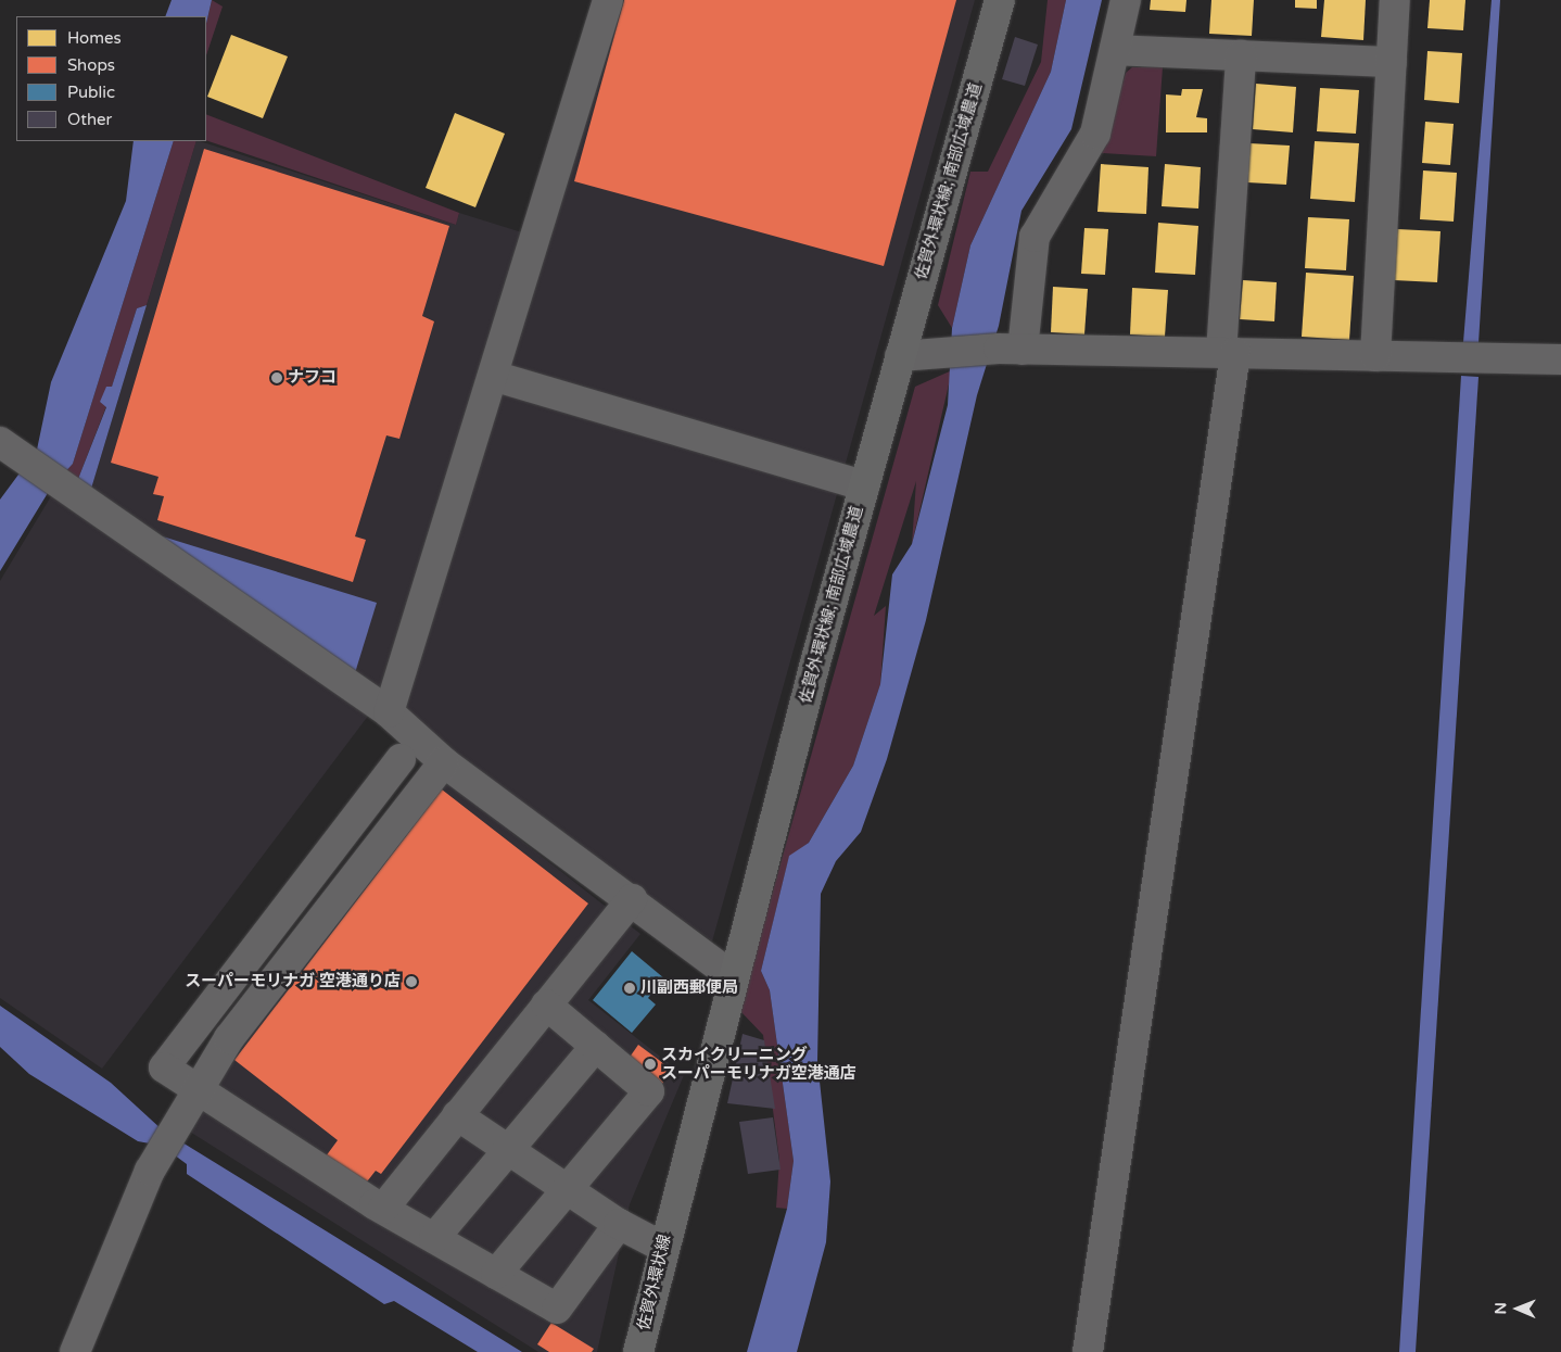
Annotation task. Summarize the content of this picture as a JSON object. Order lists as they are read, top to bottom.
{
  "streets": {
    "main road": ["佐賀外環状線; 南部広域農道", "佐賀外環状線"]
  },
  "crossings": [
    ["佐賀外環状線; 南部広域農道", "佐賀外環状線"]
  ],
  "places": [
    "ナフコ",
    "スーパーモリナガ 空港通り店",
    "川副西郵便局",
    "スカイクリーニング スーパーモリナガ空港通店"
  ],
  "legend": [
    "Homes",
    "Shops",
    "Public",
    "Other"
  ],
  "north": "left"
}
